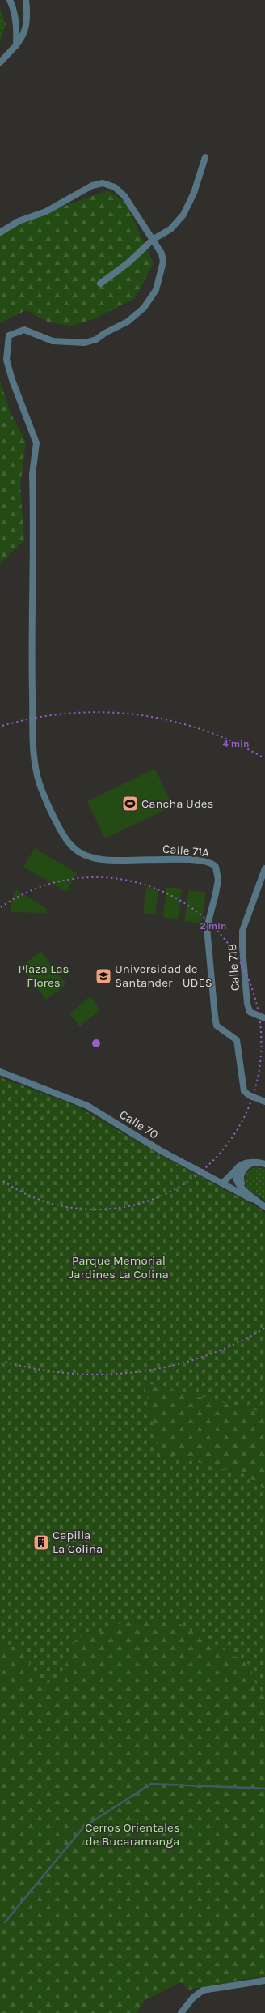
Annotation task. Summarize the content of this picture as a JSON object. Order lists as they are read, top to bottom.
{
  "streets": {
    "street": ["Calle 71A", "Calle 71B", "Calle 70"]
  },
  "parks": ["Plaza Las Flores", "Parque Memorial Jardines La Colina", "Cerros Orientales de Bucaramanga"],
  "places": {
    "sports": ["Cancha Udes"],
    "school or university": ["Universidad de Santander - UDES"],
    "building": ["Capilla La Colina"]
  },
  "rings": ["4 min", "2 min"]
}
